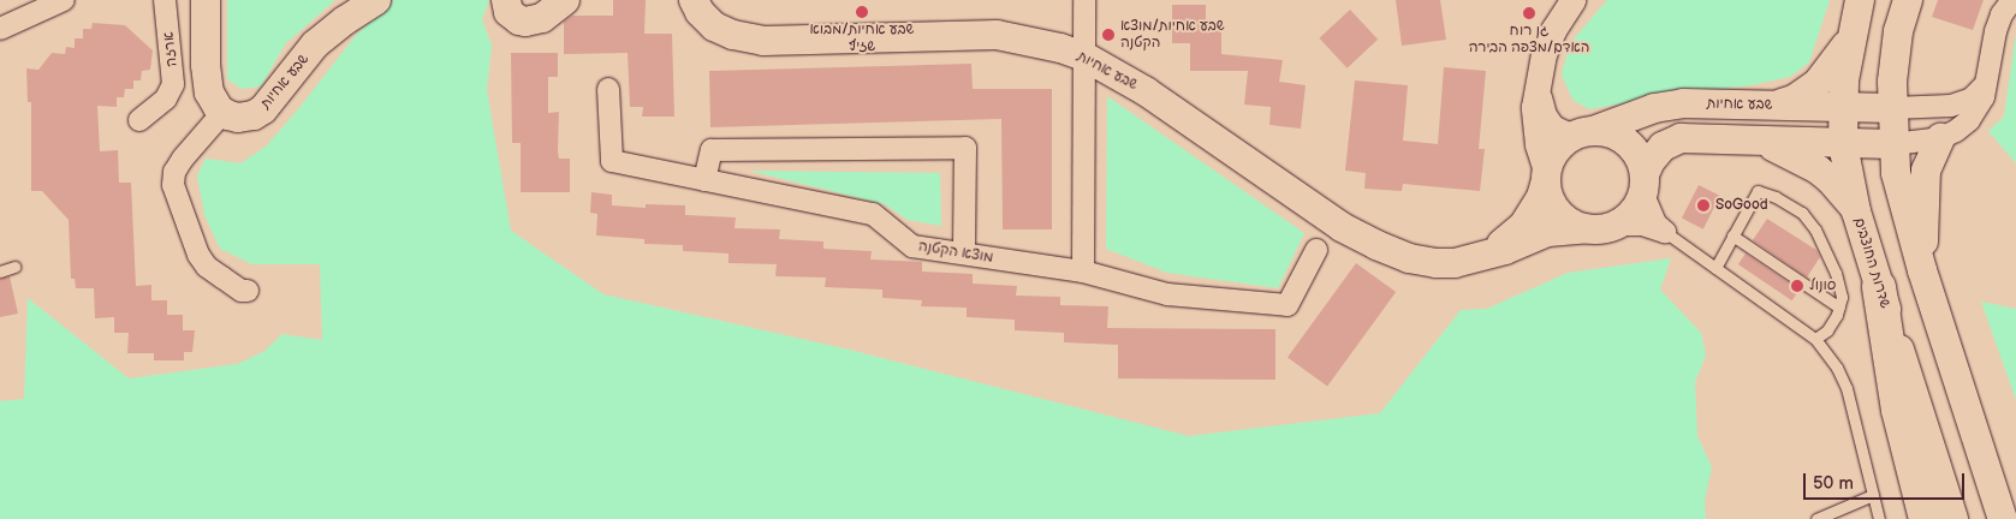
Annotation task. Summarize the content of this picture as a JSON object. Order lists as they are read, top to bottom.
{
  "streets": {
    "main road": ["שבע אחיות", "שדרות החוצבים"],
    "street": ["ארזה", "מוצא הקטנה"]
  },
  "crossings": [
    ["שבע אחיות", "שדרות החוצבים"]
  ],
  "places": [
    "שבע אחיות/מבוא שזיף",
    "גן רוח האדם/מצפה הבירה",
    "שבע אחיות/מוצא הקטנה",
    "SoGood",
    "סונול"
  ],
  "scale_bar": "50 m"
}
